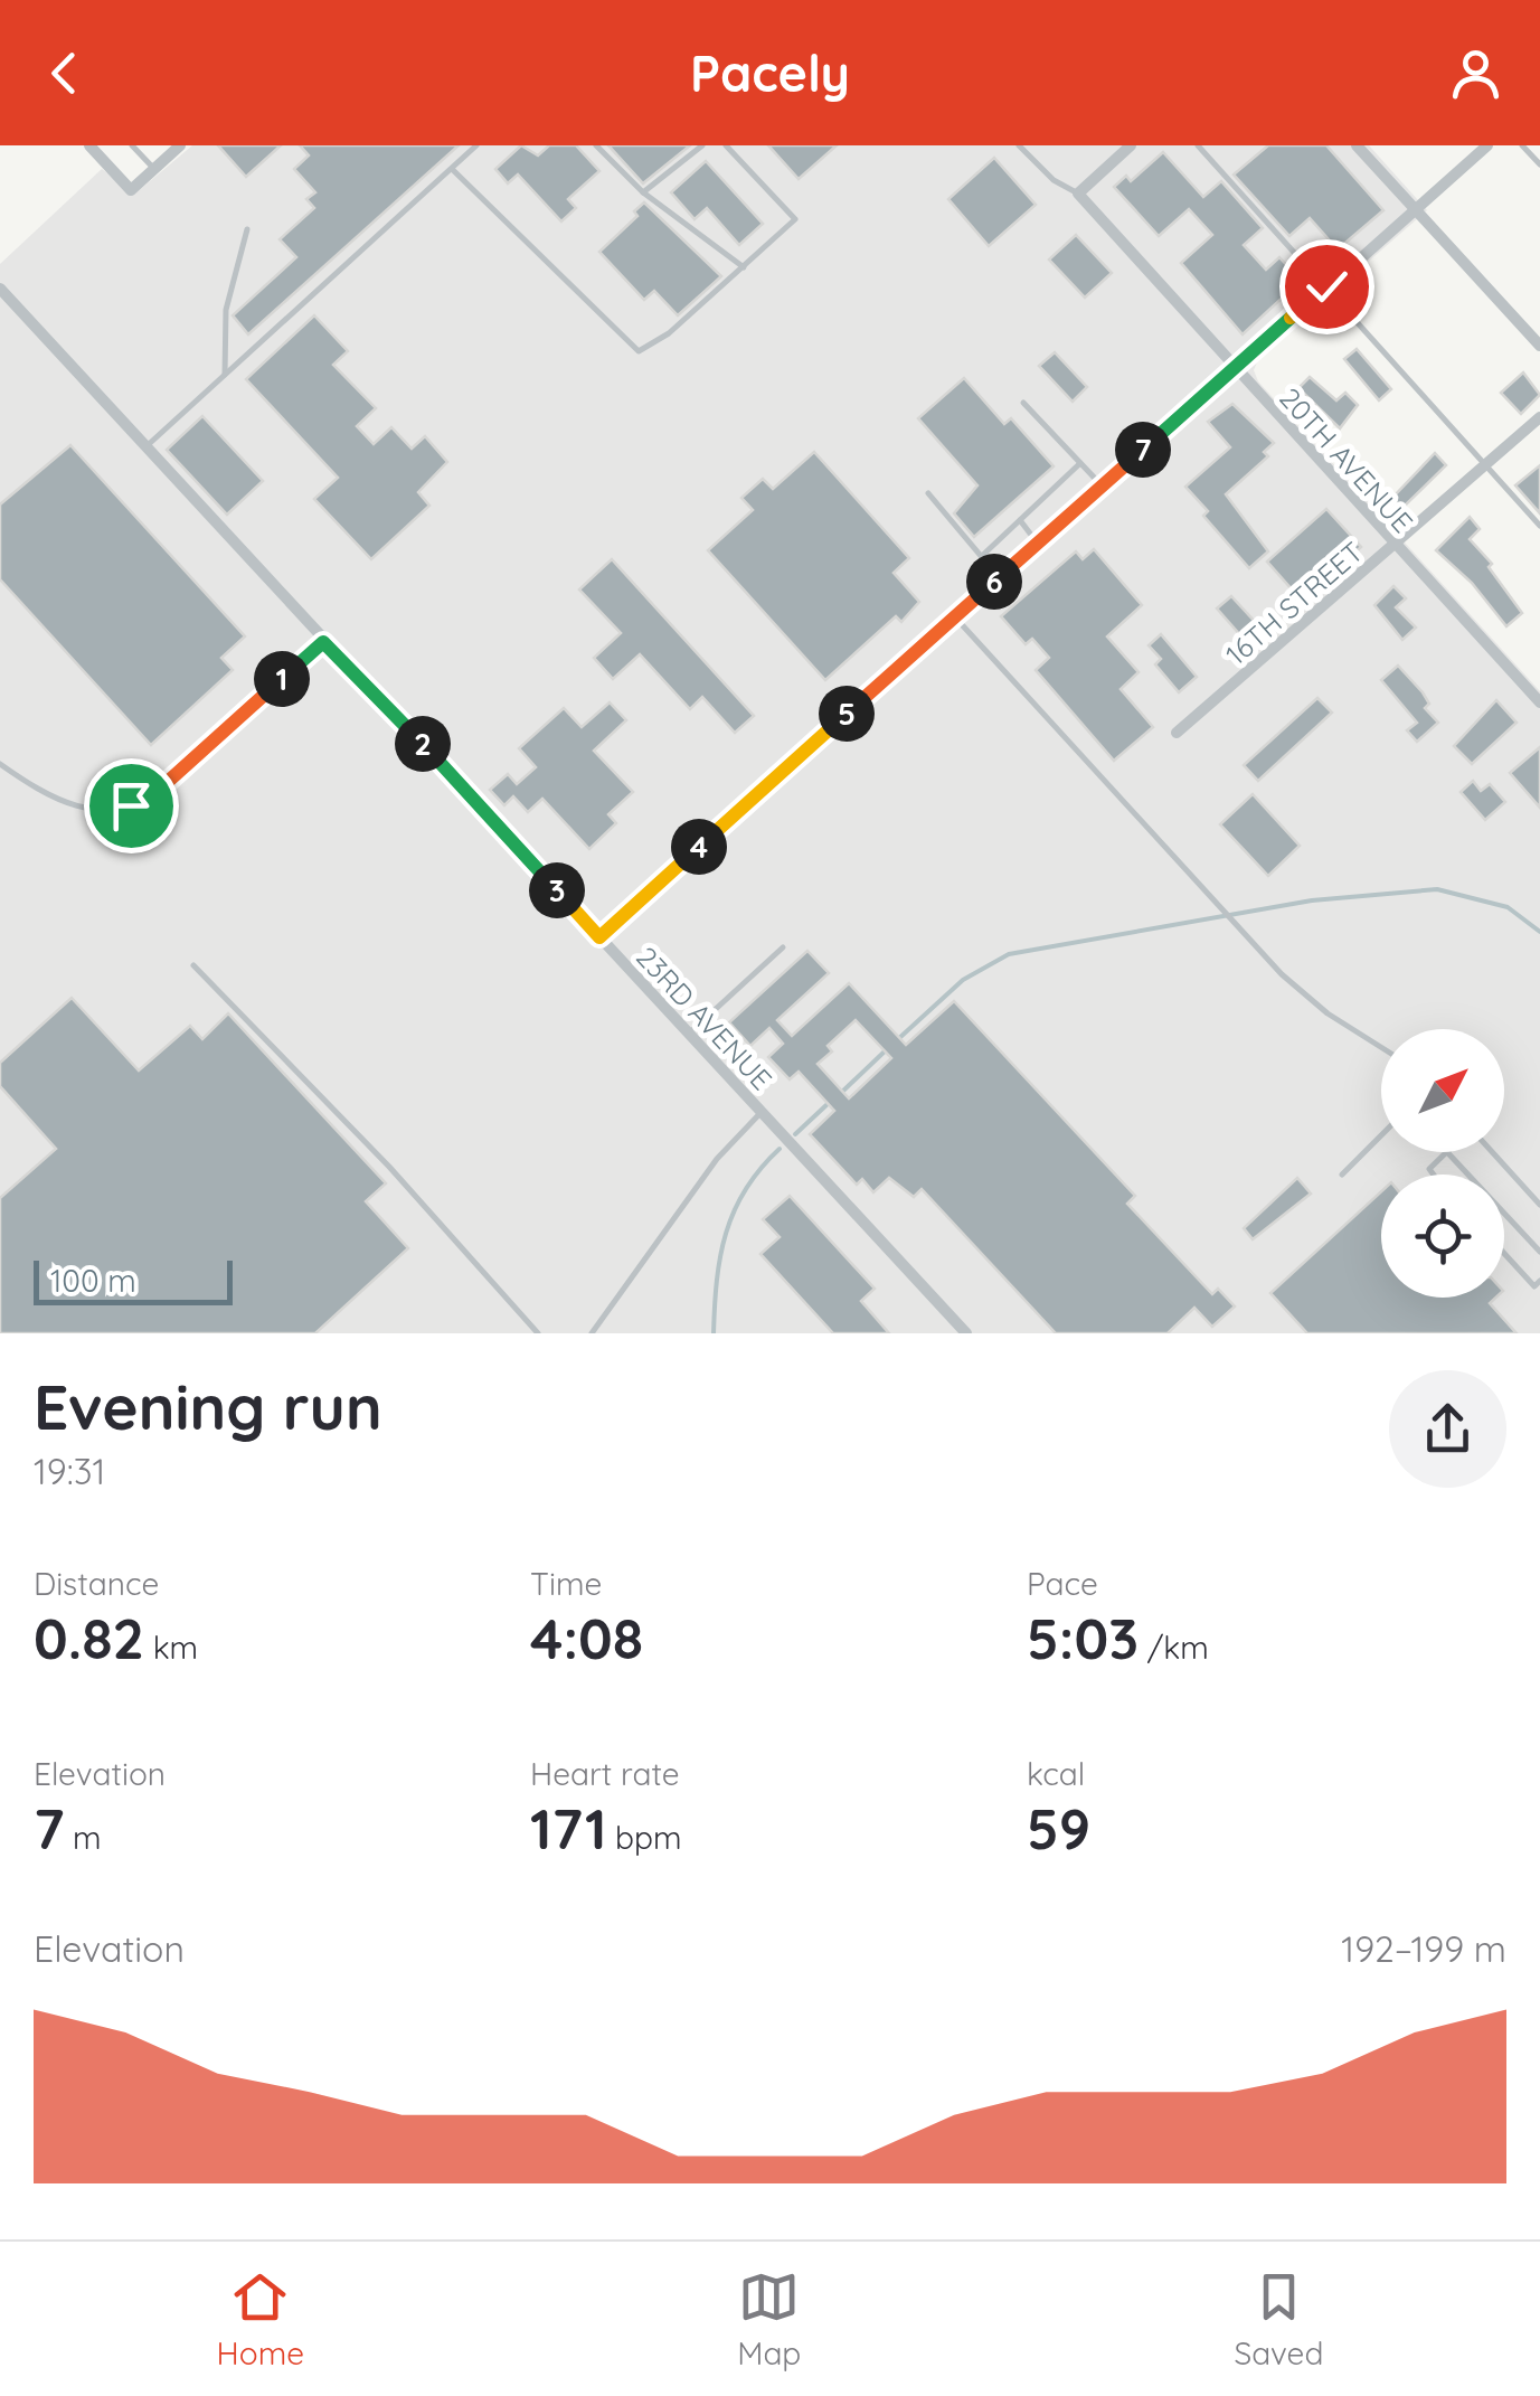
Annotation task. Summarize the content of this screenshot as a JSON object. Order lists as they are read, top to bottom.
{
  "streets": {
    "street": ["20TH AVENUE", "16TH STREET", "23RD AVENUE"]
  },
  "crossings": [
    ["20TH AVENUE", "16TH STREET"]
  ],
  "scale_bar": "100 m",
  "north": "top right",
  "page": {
    "header": "Pacely",
    "pins": [
      "7",
      "6",
      "1",
      "5",
      "2",
      "4",
      "3"
    ],
    "scale": "100 m",
    "heading": ["Evening run", "19:31"],
    "stats": [
      ["Distance", "0.82 km"],
      ["Time", "4:08"],
      ["Pace", "5:03 /km"],
      ["Elevation", "7 m"],
      ["Heart rate", "171 bpm"],
      ["kcal", "59"]
    ],
    "chart": ["Elevation", "192–199 m"],
    "tabs": ["Home", "Map", "Saved"]
  }
}
